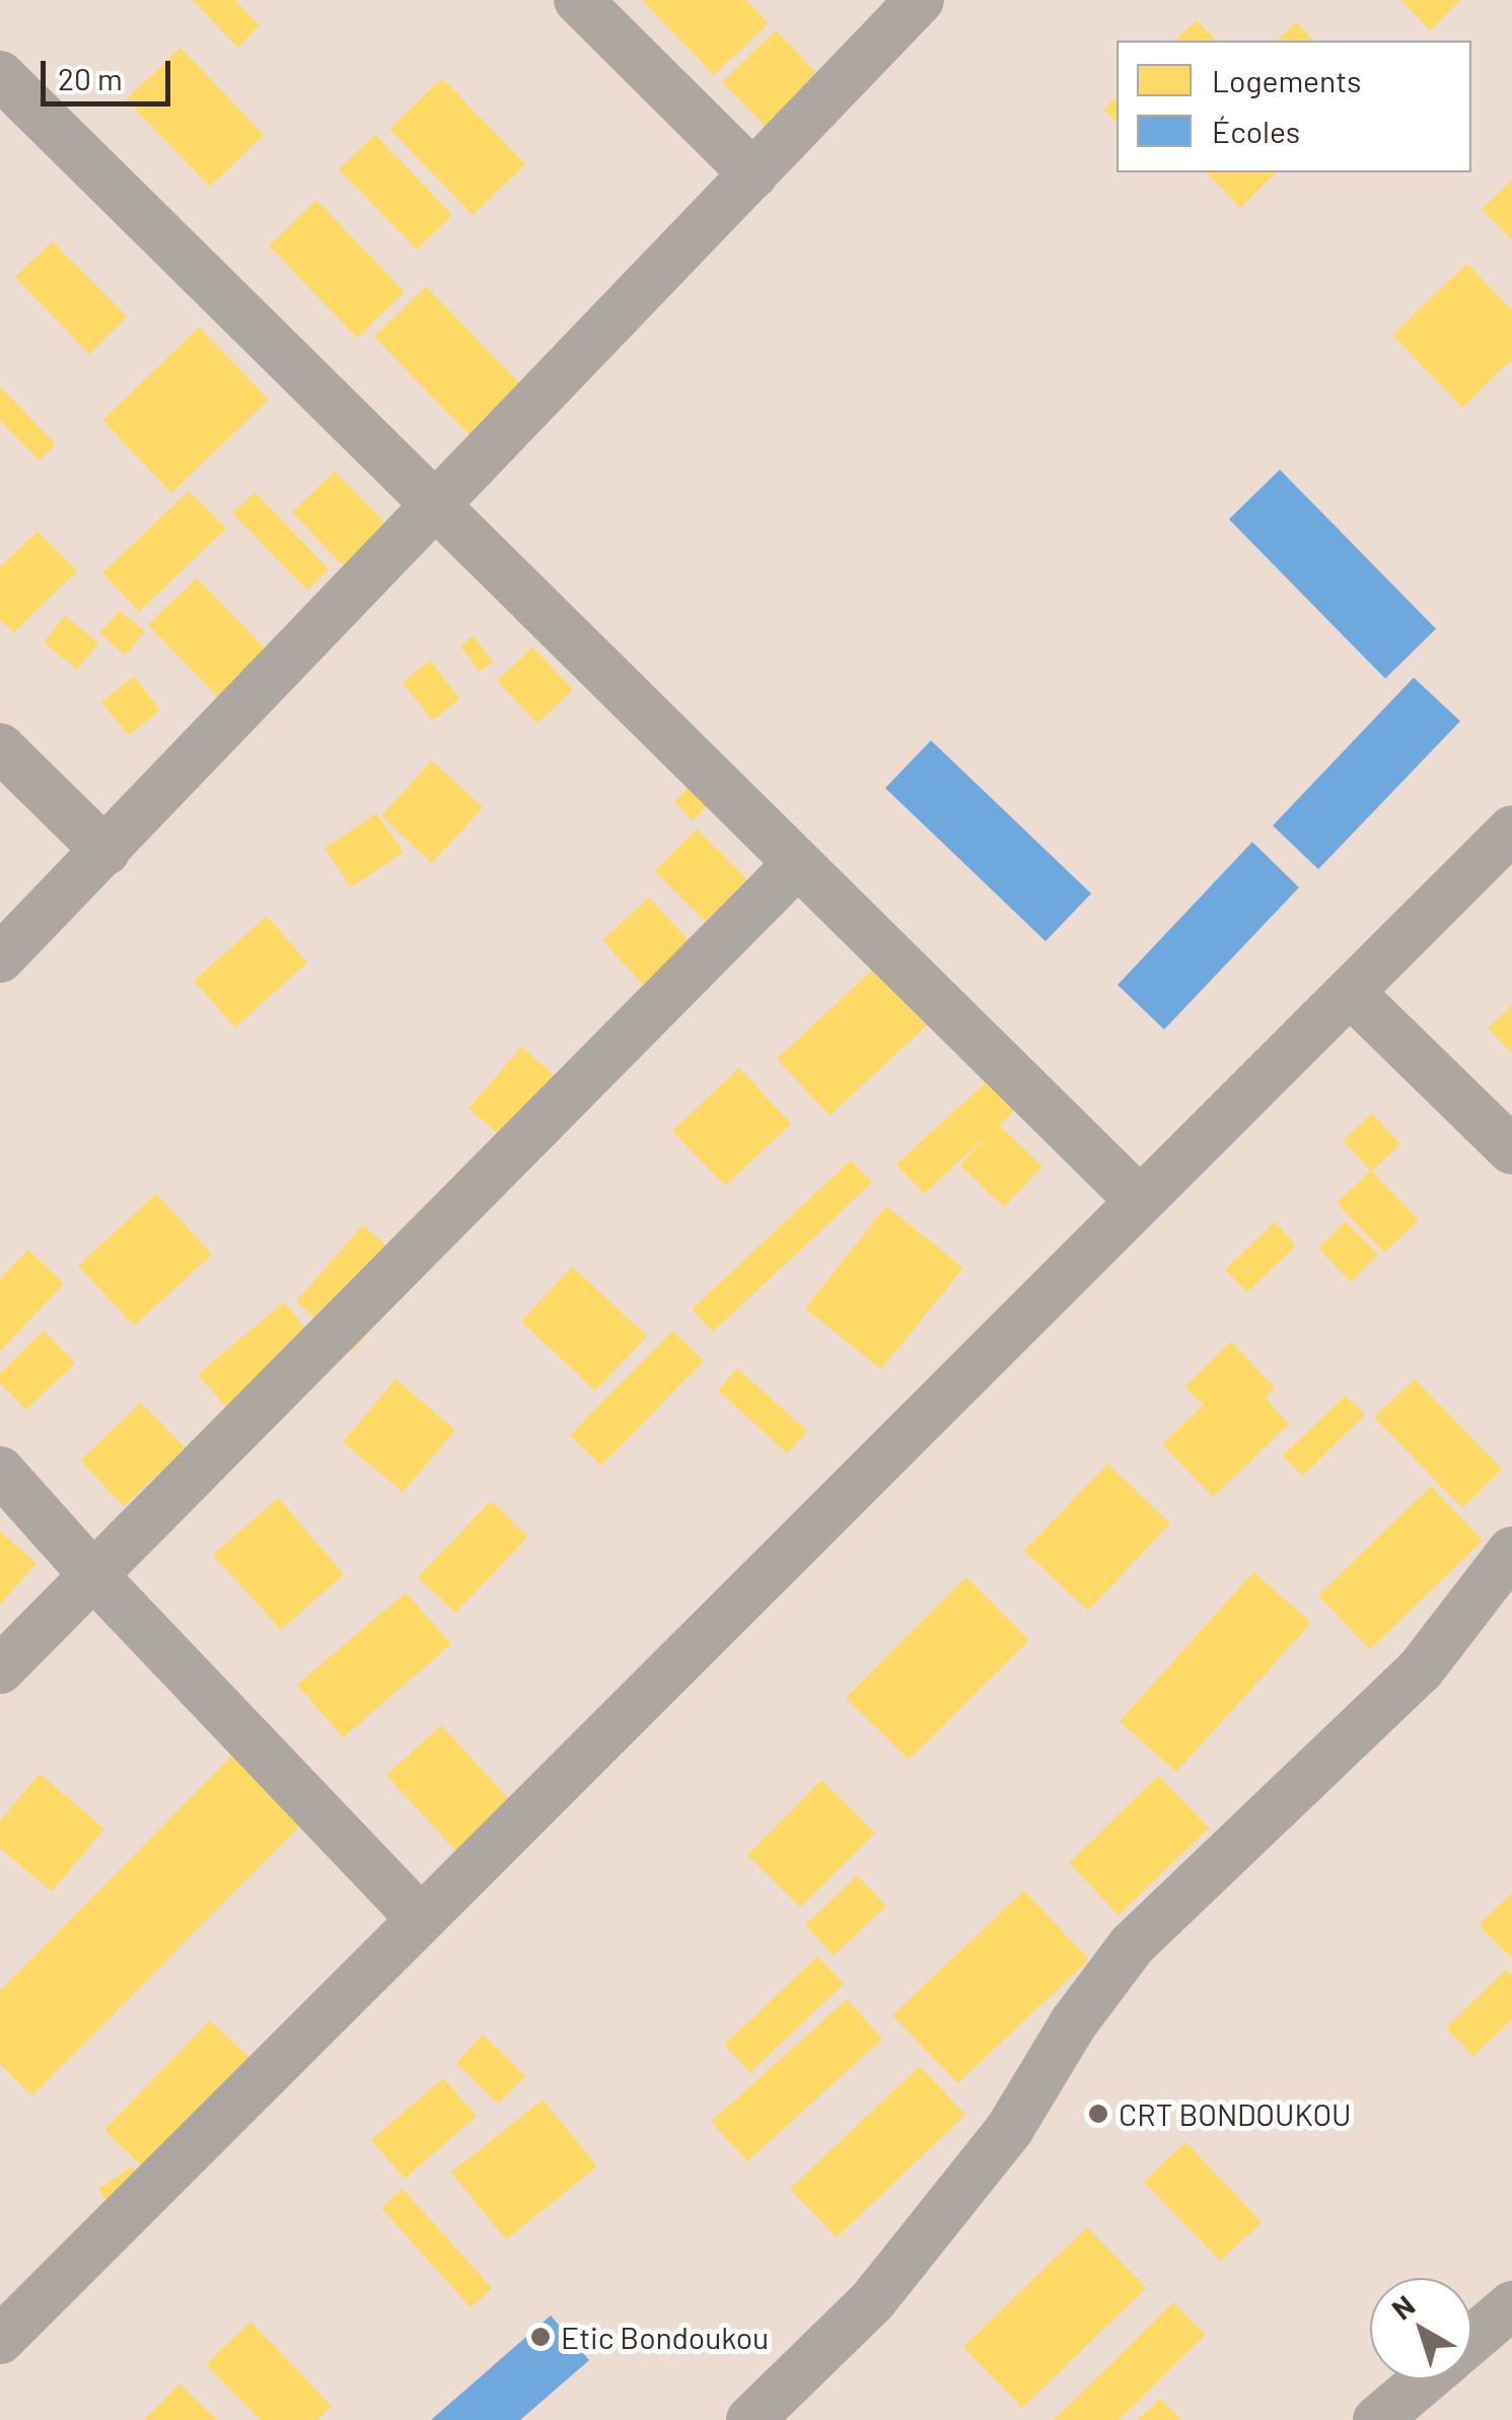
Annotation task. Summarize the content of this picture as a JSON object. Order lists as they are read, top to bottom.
{
  "places": ["CRT BONDOUKOU", "Etic Bondoukou"],
  "legend": ["Logements", "Écoles"],
  "scale_bar": "20 m",
  "north": "top left"
}
